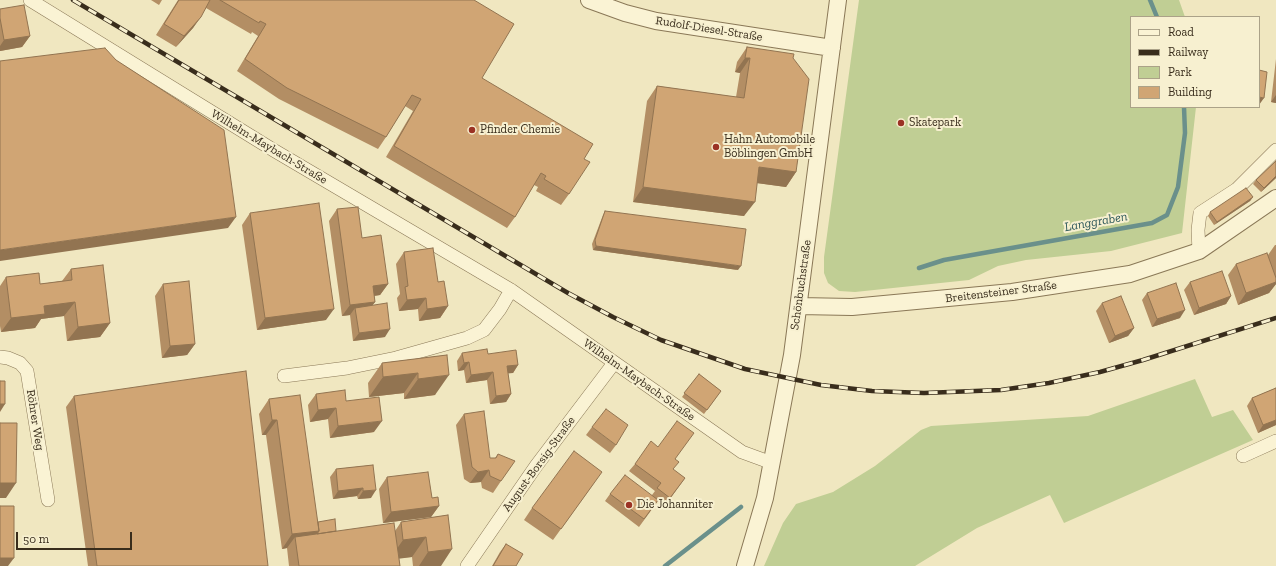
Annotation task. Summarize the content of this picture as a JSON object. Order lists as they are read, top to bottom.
{
  "streets": {
    "street": [
      "Rudolf-Diesel-Straße",
      "Wilhelm-Maybach-Straße",
      "Schönbuchstraße",
      "Breitensteiner Straße",
      "Röhrer Weg",
      "August-Borsig-Straße"
    ]
  },
  "crossings": [
    ["Rudolf-Diesel-Straße", "Schönbuchstraße"],
    ["Wilhelm-Maybach-Straße", "Schönbuchstraße"],
    ["Wilhelm-Maybach-Straße", "August-Borsig-Straße"],
    ["Schönbuchstraße", "Breitensteiner Straße"]
  ],
  "water": ["Langgraben"],
  "places": [
    "Skatepark",
    "Pfinder Chemie",
    "Hahn Automobile Böblingen GmbH",
    "Die Johanniter"
  ],
  "legend": [
    "Road",
    "Railway",
    "Park",
    "Building"
  ],
  "scale_bar": "50 m"
}
